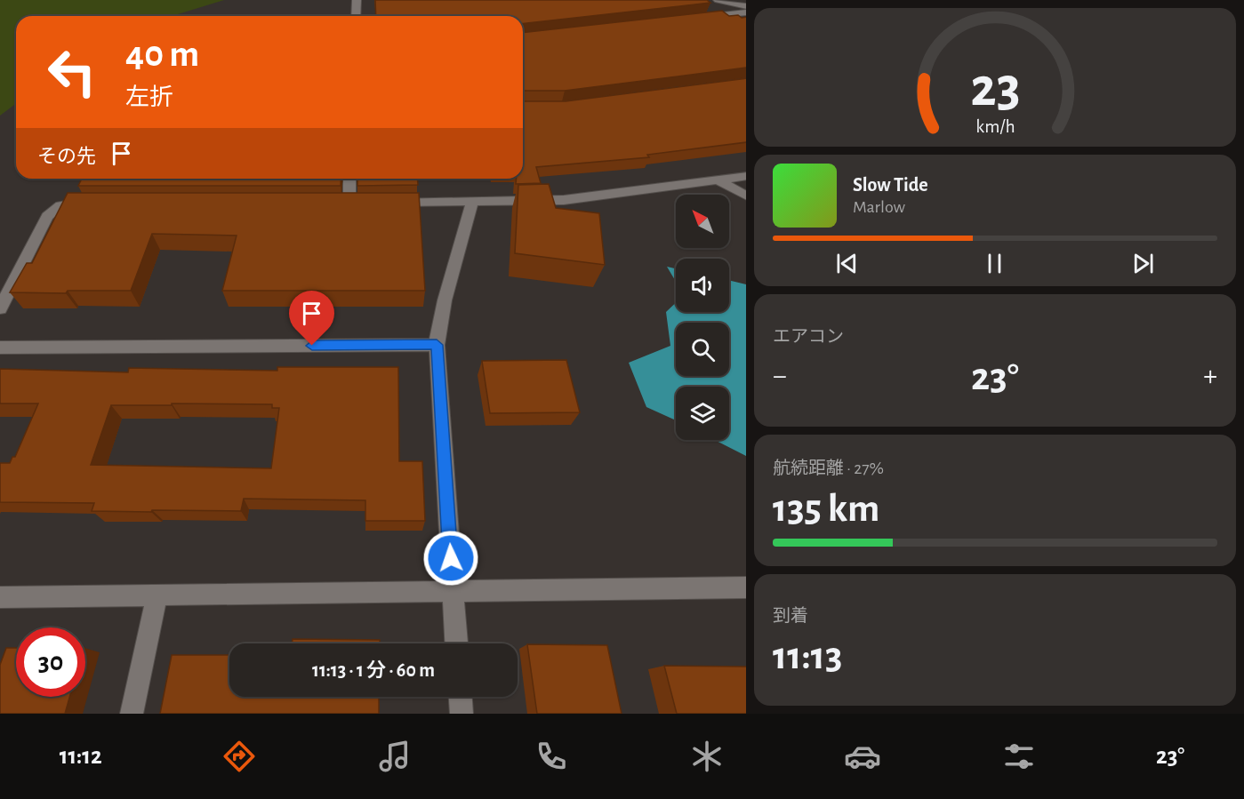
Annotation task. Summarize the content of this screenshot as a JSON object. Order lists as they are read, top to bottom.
{
  "north": "top left",
  "page": {
    "turn": ["40 m", "左折"],
    "then": "その先",
    "song": ["Slow Tide", "Marlow"],
    "tile": [
      "エアコン",
      ["航続距離 · 27%", "135 km"],
      ["到着", "11:13"]
    ],
    "heat": ["−", "23°", "+"],
    "limit": "30",
    "trip": "11:13 · 1 分 · 60 m",
    "tabs": ["11:12", "23°"],
    "gauge": ["23", "km/h"]
  }
}
